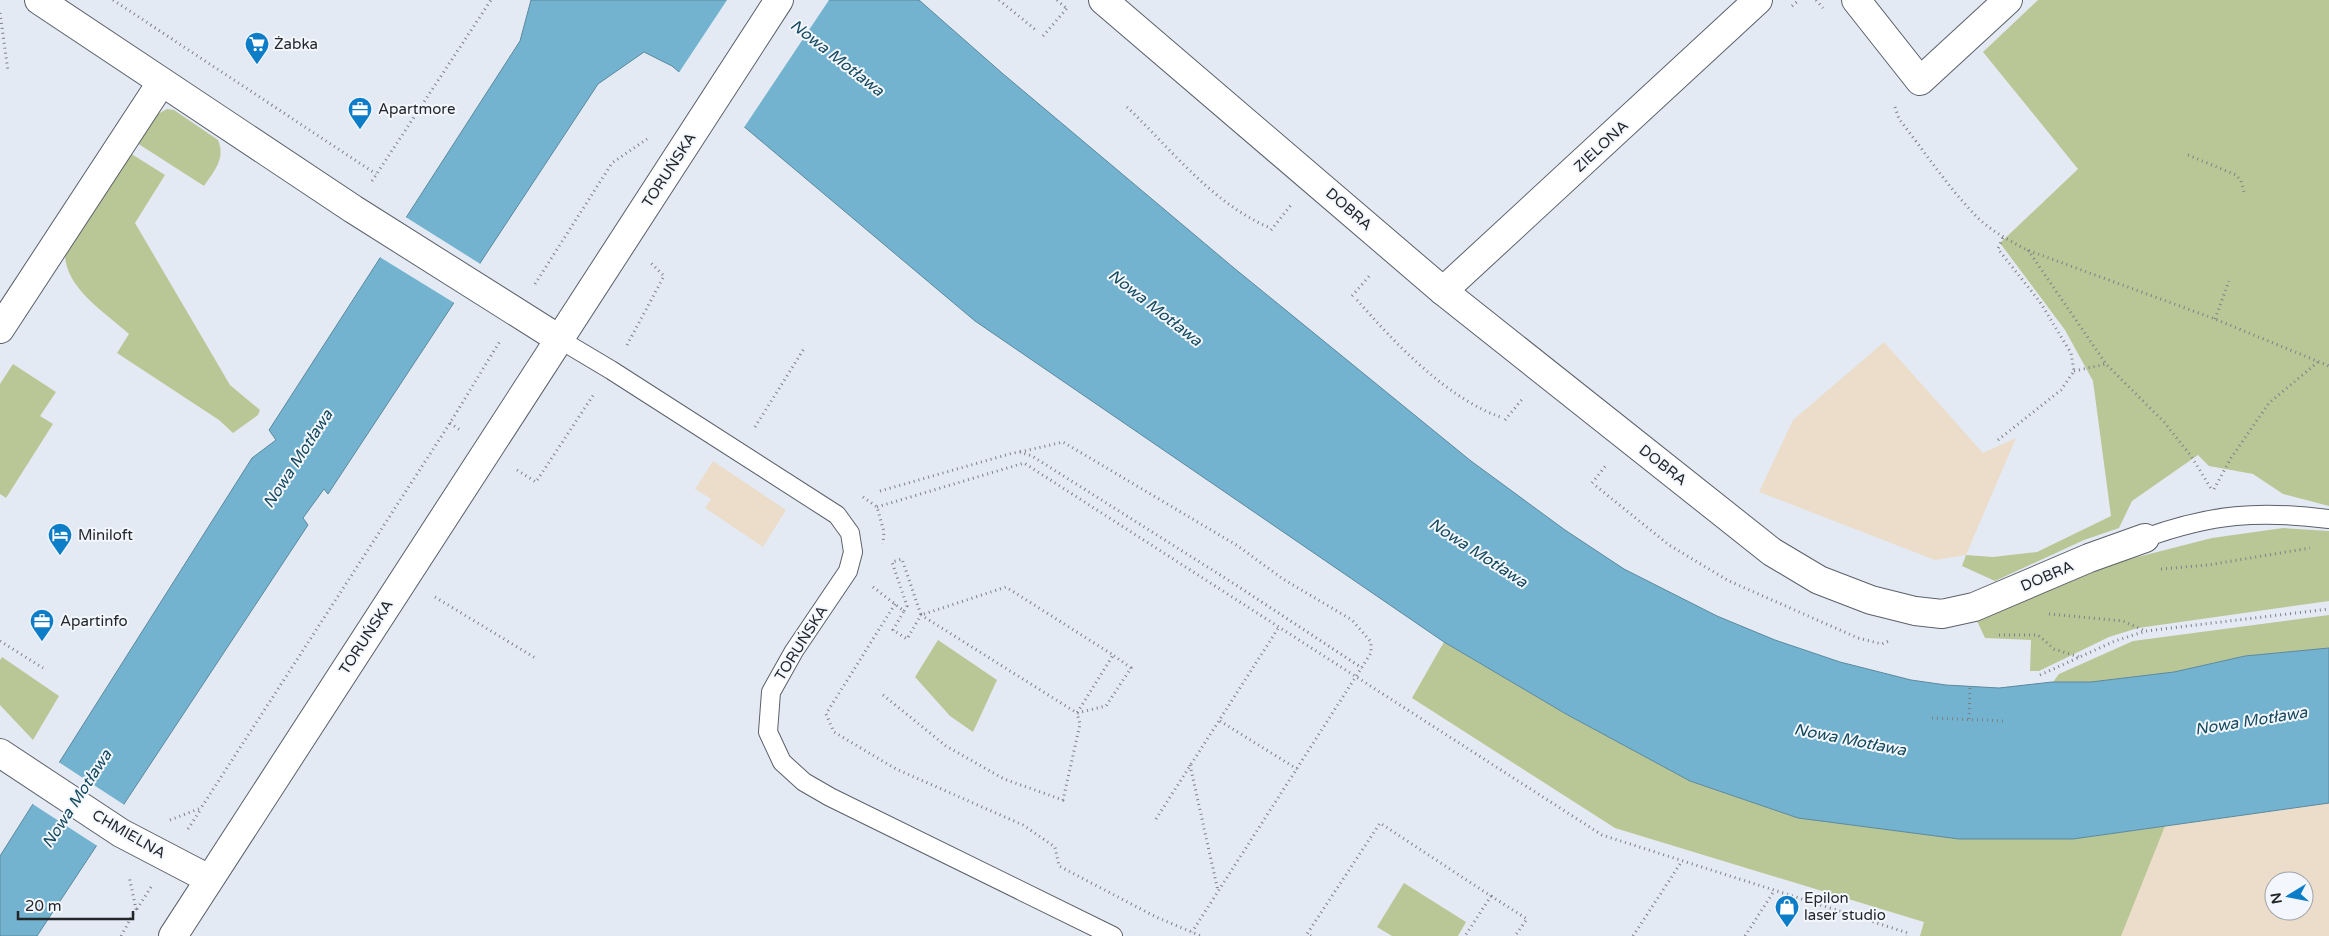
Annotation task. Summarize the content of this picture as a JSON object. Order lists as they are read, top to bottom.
{
  "streets": {
    "street": [
      "ZIELONA",
      "TORUŃSKA",
      "DOBRA",
      "CHMIELNA"
    ]
  },
  "crossings": [
    ["ZIELONA", "DOBRA"],
    ["TORUŃSKA", "CHMIELNA"]
  ],
  "water": ["Nowa Motława"],
  "places": {
    "supermarket": ["Żabka"],
    "office": ["Apartmore", "Apartinfo"],
    "hotel": ["Miniloft"],
    "shop": ["Epilon laser studio"]
  },
  "scale_bar": "20 m",
  "north": "left"
}
